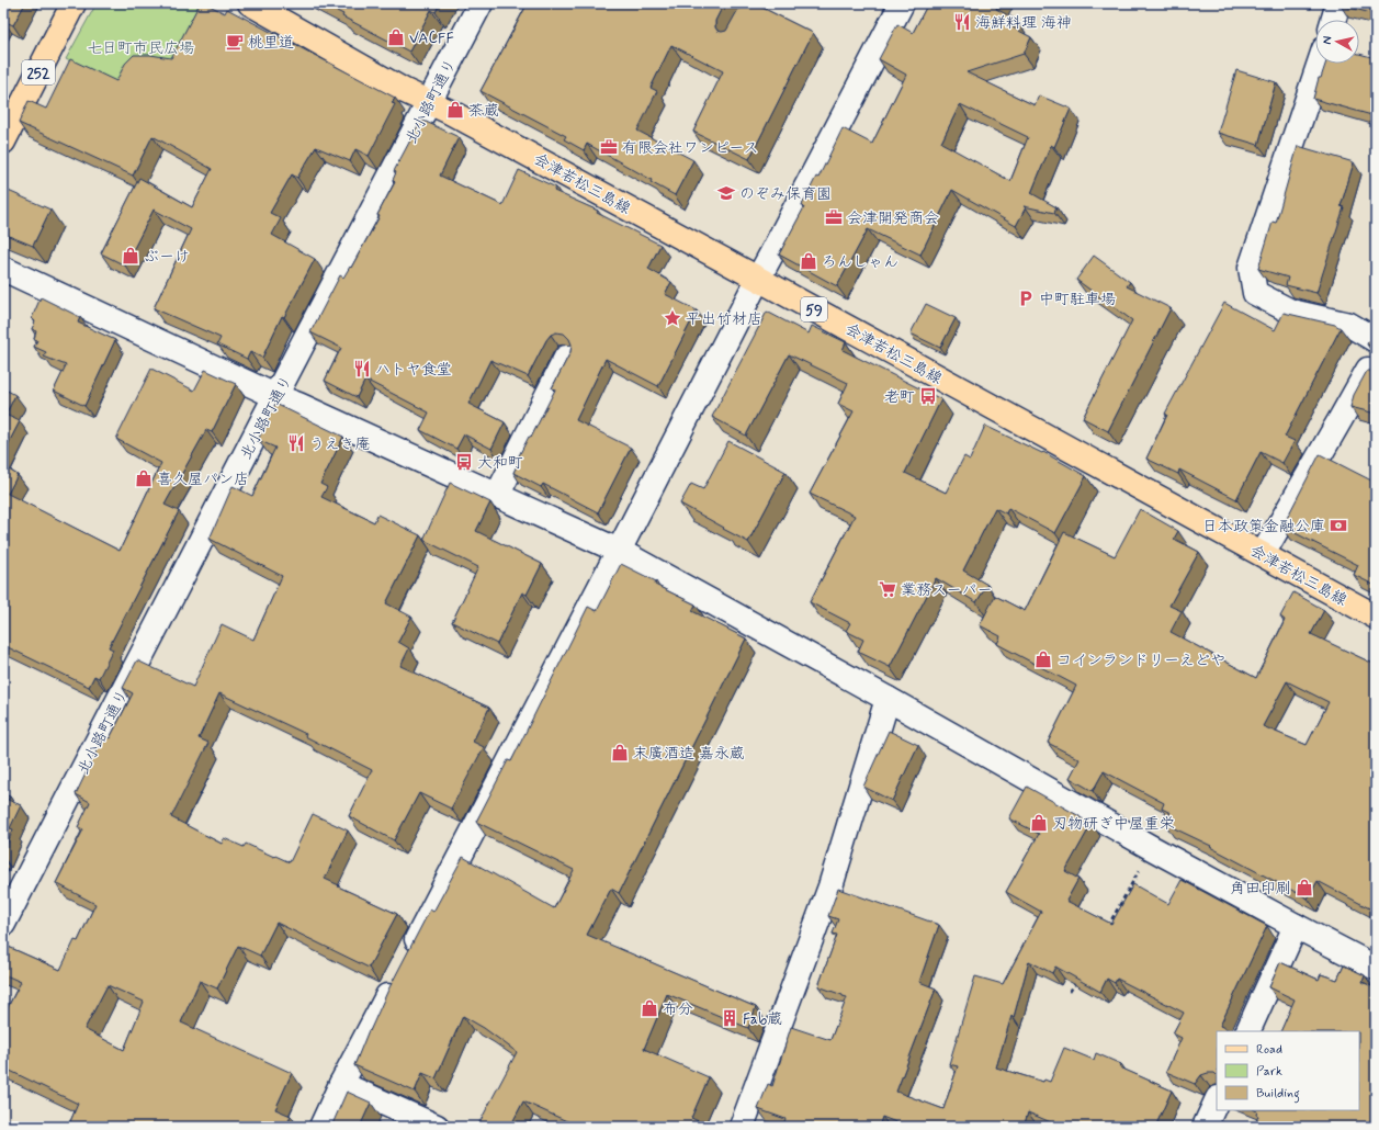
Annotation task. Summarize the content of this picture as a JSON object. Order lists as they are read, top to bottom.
{
  "streets": {
    "main road": ["252", "会津若松三島線", "59"],
    "street": ["北小路町通り"]
  },
  "crossings": [
    ["北小路町通り", "会津若松三島線"]
  ],
  "parks": ["七日町市民広場"],
  "places": {
    "restaurant": ["海鮮料理 海神", "ハトヤ食堂", "うえき庵"],
    "shop": [
      "VACFF",
      "茶蔵",
      "ぶーけ",
      "ろんしゃん",
      "喜久屋パン店",
      "コインランドリーえどや",
      "末廣酒造 嘉永蔵",
      "刃物研ぎ中屋重栄",
      "角田印刷",
      "布分"
    ],
    "cafe": ["桃里道"],
    "office": ["有限会社ワンピース", "会津開発商会"],
    "school or university": ["のぞみ保育園"],
    "parking": ["中町駐車場"],
    "place": ["平出竹材店"],
    "bus stop": ["老町", "大和町"],
    "bank": ["日本政策金融公庫"],
    "supermarket": ["業務スーパー"],
    "building": ["Fab蔵"]
  },
  "legend": ["Road", "Park", "Building"],
  "north": "left"
}
